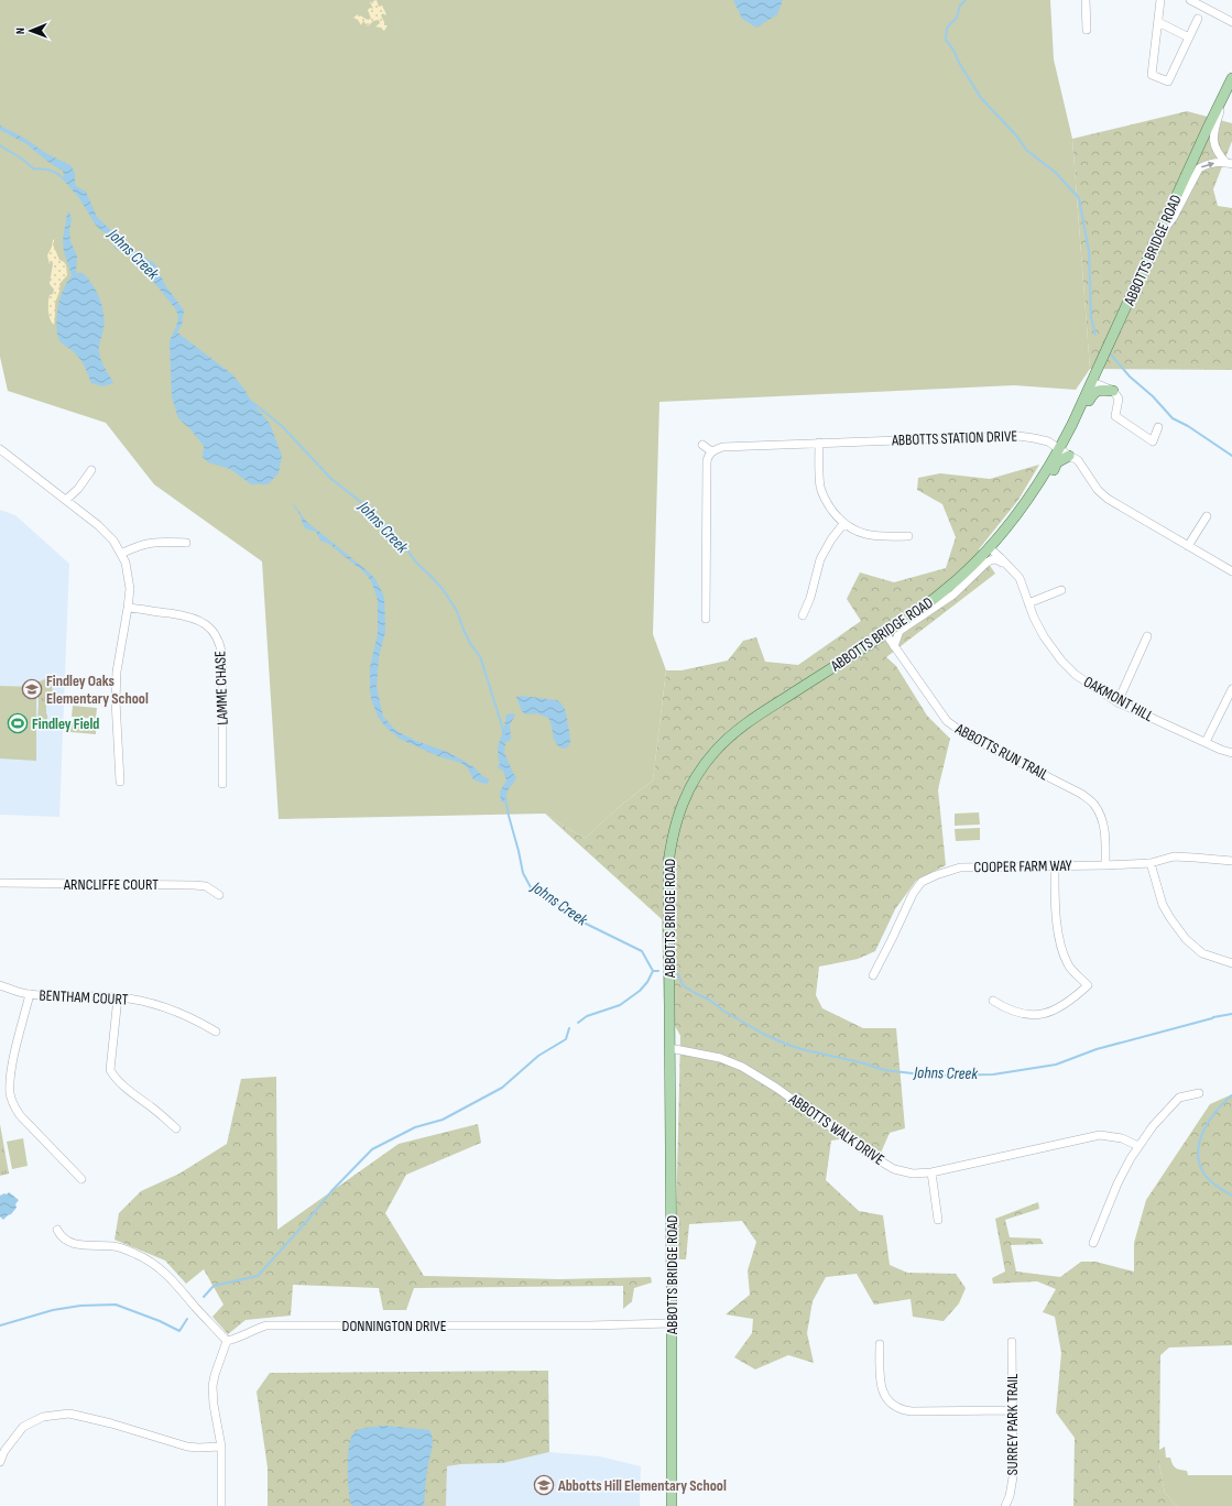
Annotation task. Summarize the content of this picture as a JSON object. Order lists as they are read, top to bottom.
{
  "streets": {
    "main road": ["ABBOTTS BRIDGE ROAD"],
    "street": [
      "ABBOTTS STATION DRIVE",
      "LAMME CHASE",
      "OAKMONT HILL",
      "ABBOTTS RUN TRAIL",
      "COOPER FARM WAY",
      "ARNCLIFFE COURT",
      "BENTHAM COURT",
      "ABBOTTS WALK DRIVE",
      "DONNINGTON DRIVE",
      "SURREY PARK TRAIL"
    ]
  },
  "crossings": [
    ["ABBOTTS BRIDGE ROAD", "ABBOTTS STATION DRIVE"],
    ["ABBOTTS BRIDGE ROAD", "OAKMONT HILL"],
    ["ABBOTTS BRIDGE ROAD", "ABBOTTS RUN TRAIL"],
    ["ABBOTTS BRIDGE ROAD", "ABBOTTS WALK DRIVE"],
    ["ABBOTTS BRIDGE ROAD", "DONNINGTON DRIVE"],
    ["ABBOTTS RUN TRAIL", "COOPER FARM WAY"]
  ],
  "water": ["Johns Creek"],
  "places": {
    "school or university": ["Findley Oaks Elementary School", "Abbotts Hill Elementary School"],
    "sports": ["Findley Field"]
  },
  "north": "left"
}
